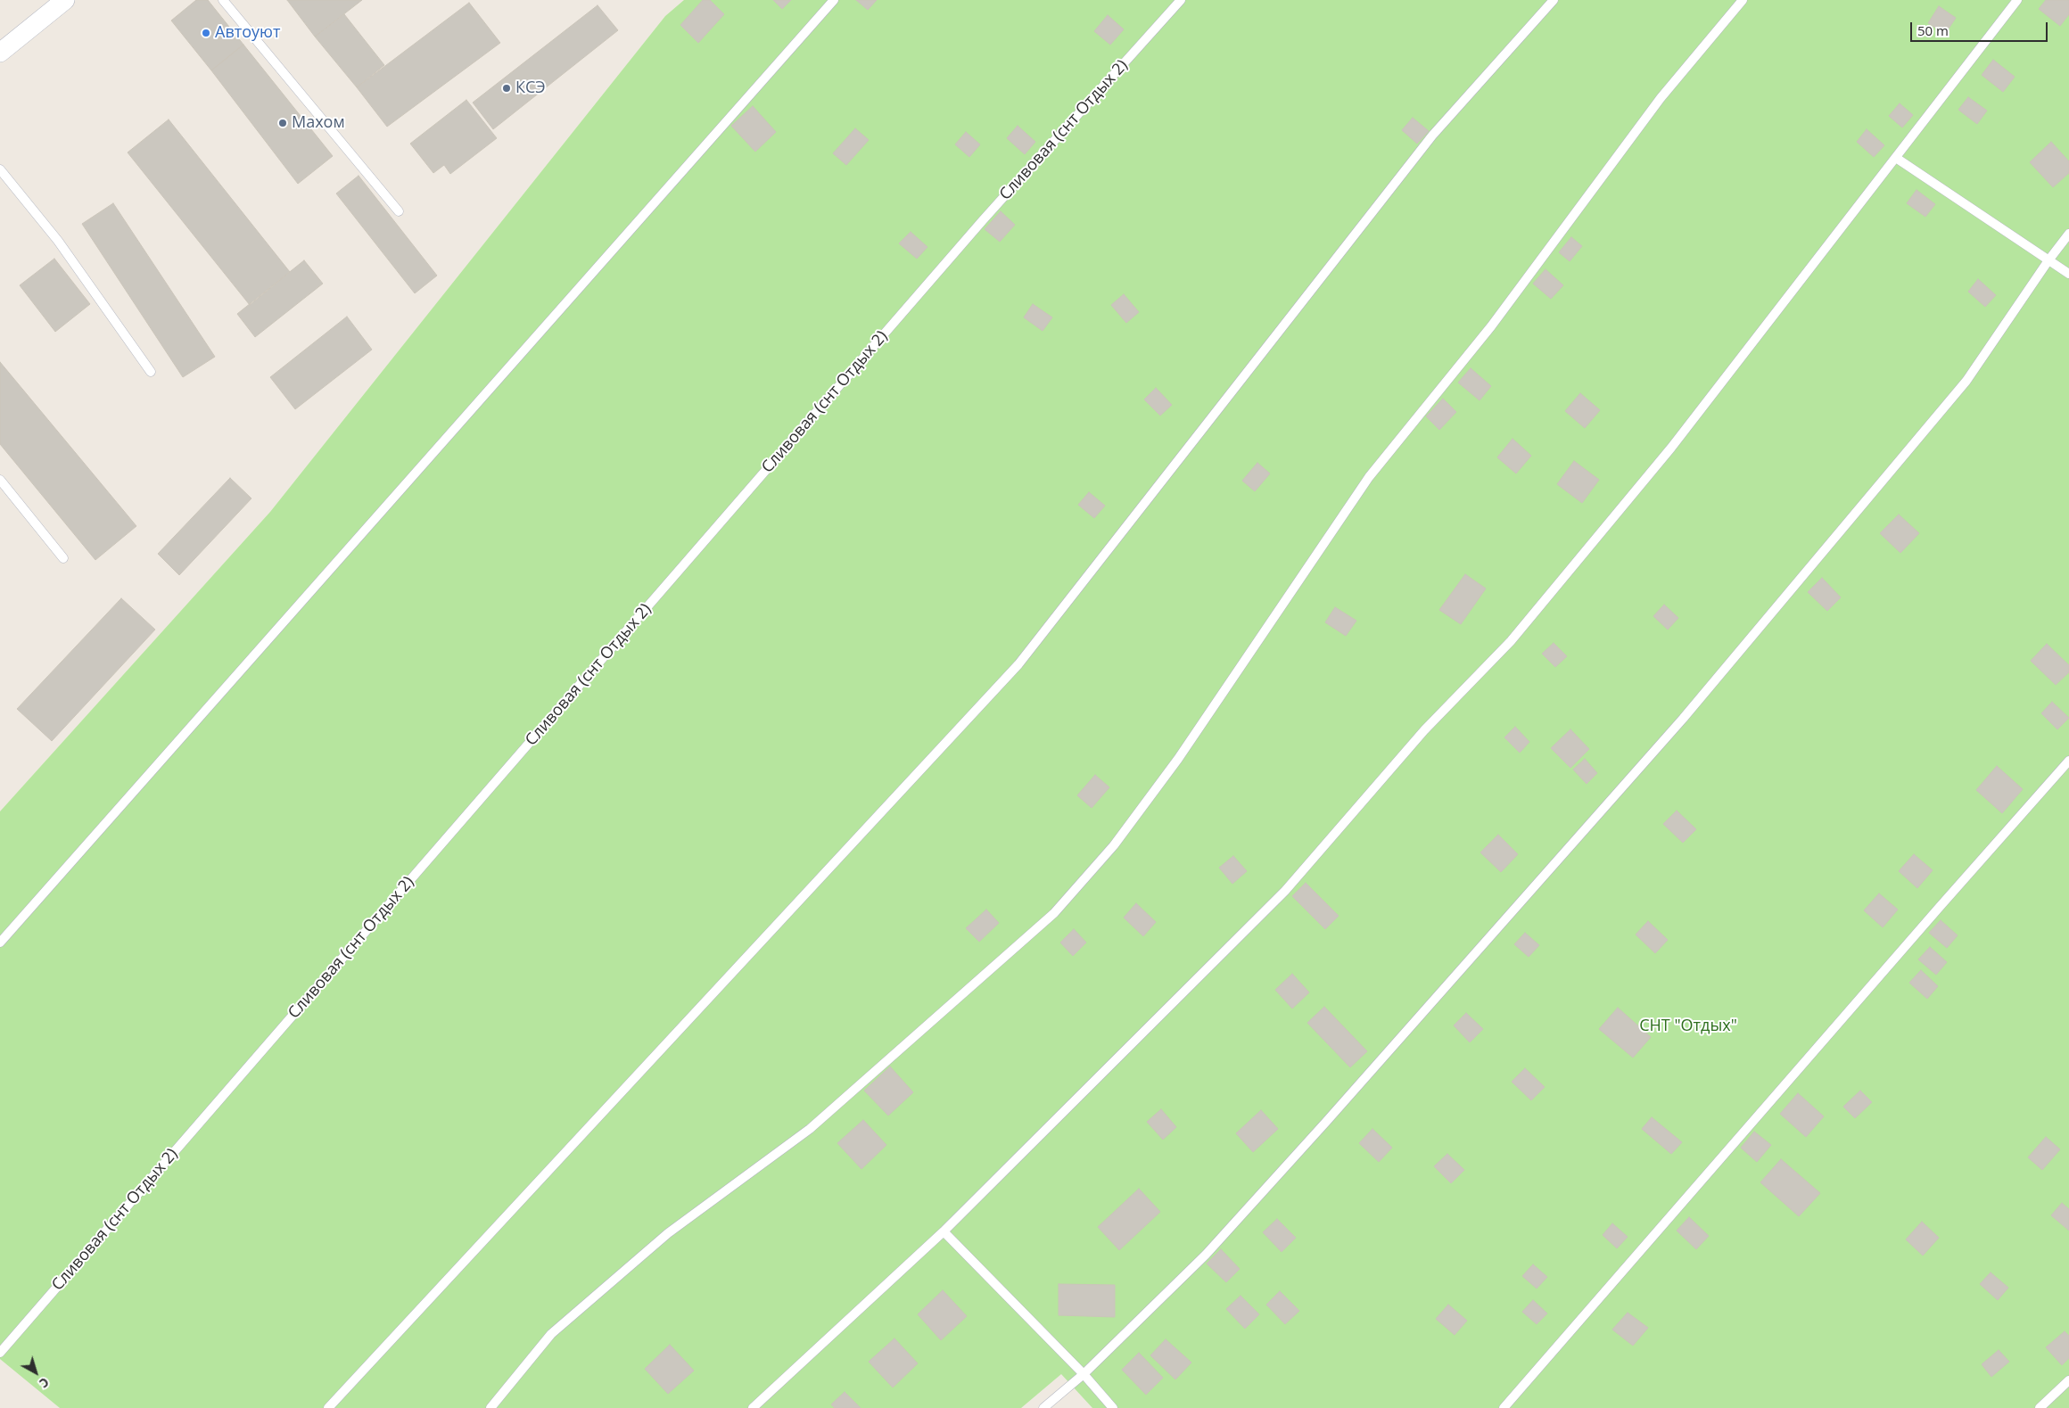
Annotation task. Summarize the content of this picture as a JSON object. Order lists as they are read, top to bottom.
{
  "streets": {
    "lane": ["Сливовая (снт Отдых 2)"]
  },
  "parks": ["СНТ \"Отдых\""],
  "places": ["Автоуют", "КСЭ", "Махом"],
  "scale_bar": "50 m",
  "north": "bottom right"
}
